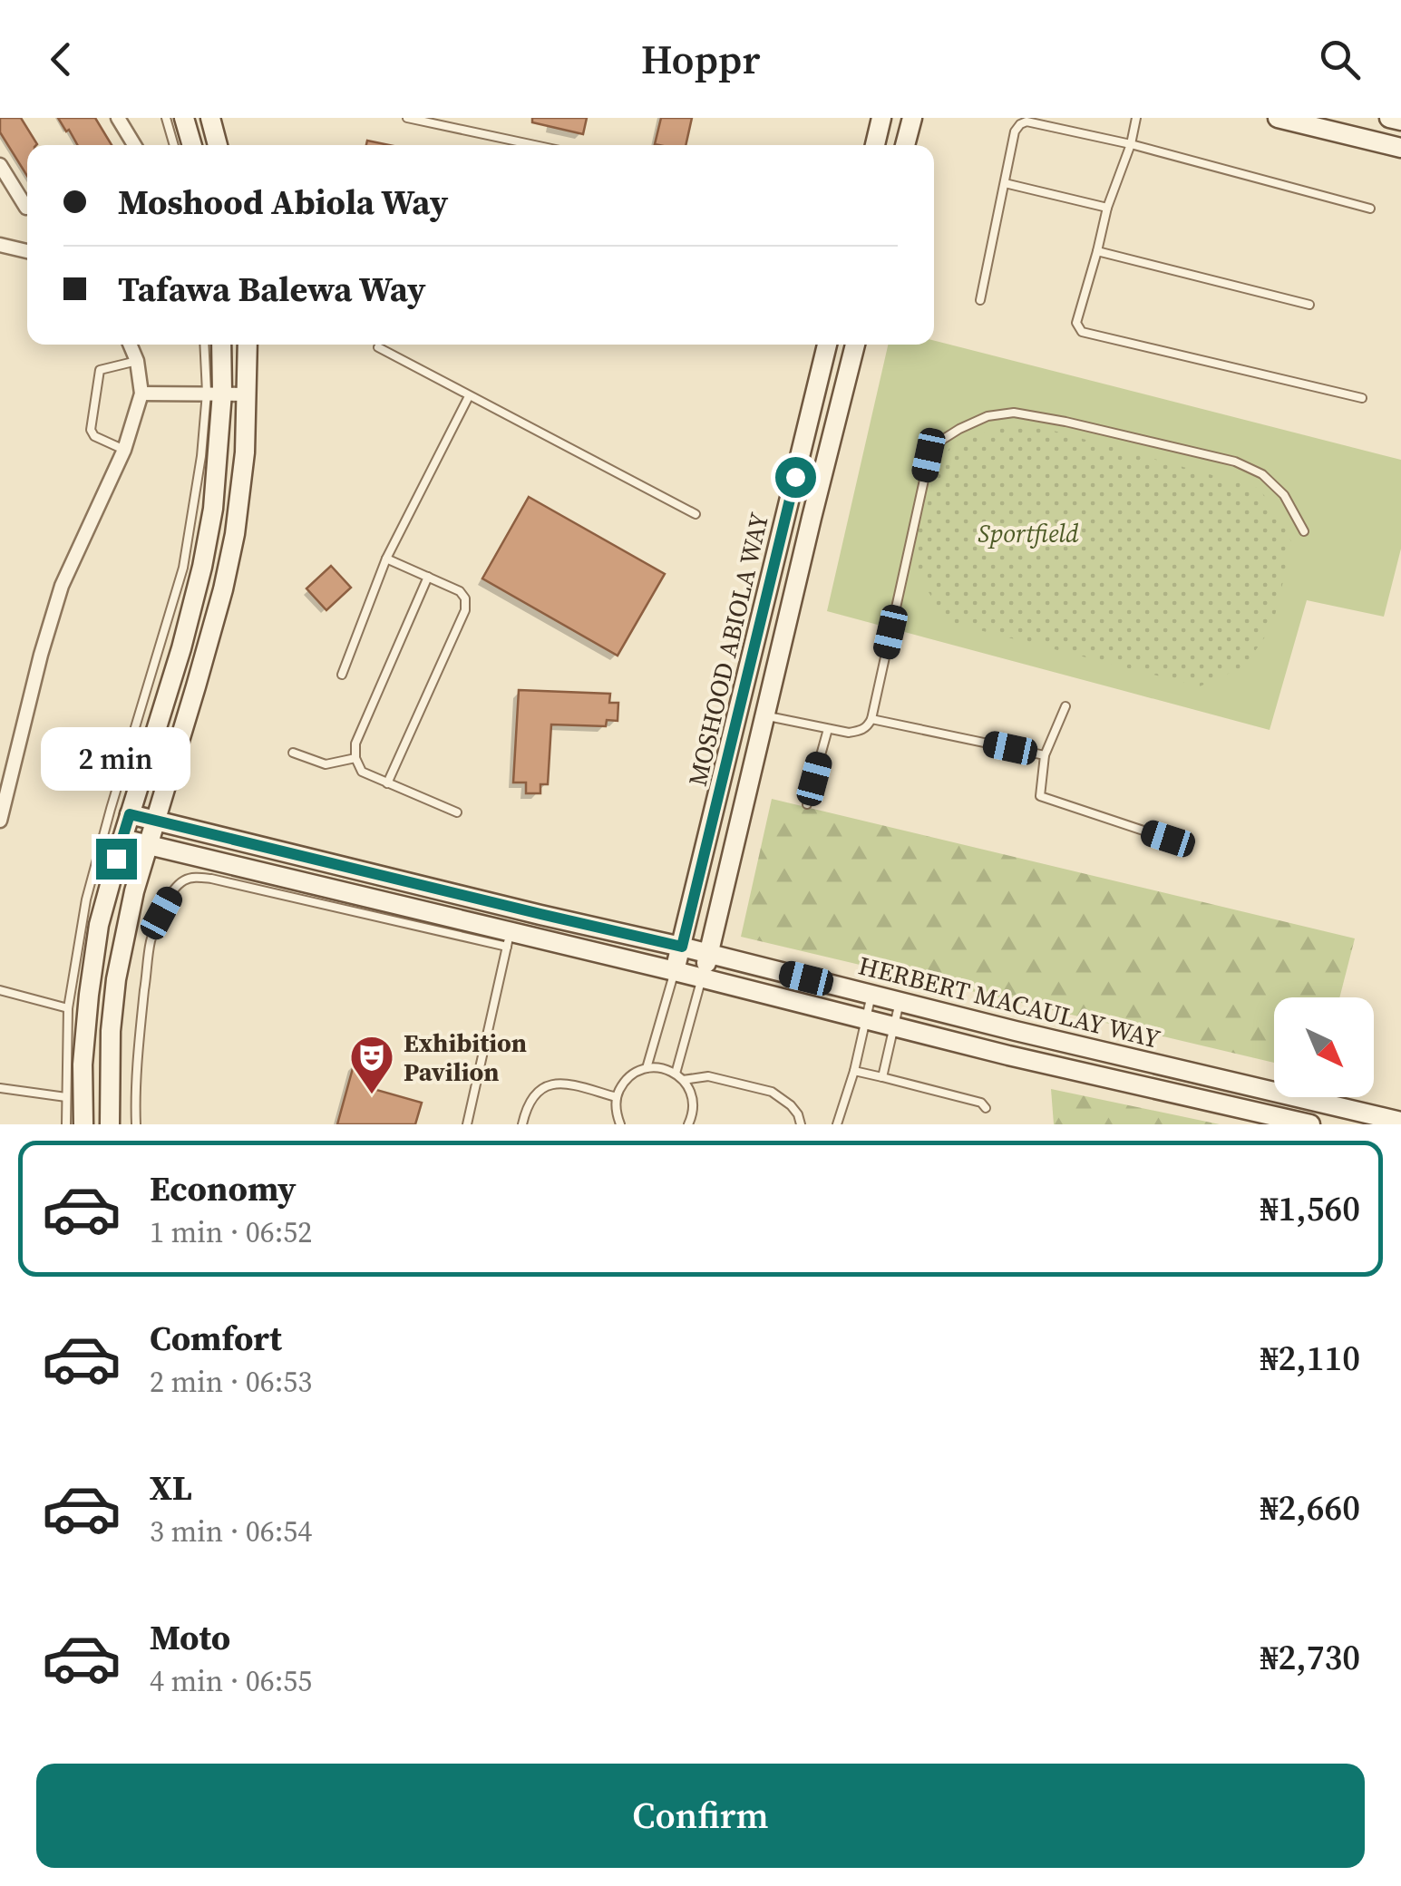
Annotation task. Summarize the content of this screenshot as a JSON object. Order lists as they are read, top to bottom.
{
  "streets": {
    "main road": ["MOSHOOD ABIOLA WAY", "HERBERT MACAULAY WAY"]
  },
  "crossings": [
    ["MOSHOOD ABIOLA WAY", "HERBERT MACAULAY WAY"]
  ],
  "parks": ["Sportfield"],
  "places": {
    "theatre": ["Exhibition Pavilion"]
  },
  "north": "bottom right",
  "page": {
    "header": "Hoppr",
    "banner": ["Moshood Abiola Way", "Tafawa Balewa Way"],
    "bubble": "2 min",
    "list": [
      {
        "name": "Economy",
        "note": "1 min · 06:52",
        "value": "₦1,560"
      },
      {
        "name": "Comfort",
        "note": "2 min · 06:53",
        "value": "₦2,110"
      },
      {
        "name": "XL",
        "note": "3 min · 06:54",
        "value": "₦2,660"
      },
      {
        "name": "Moto",
        "note": "4 min · 06:55",
        "value": "₦2,730"
      }
    ],
    "buttons": "Confirm"
  }
}
